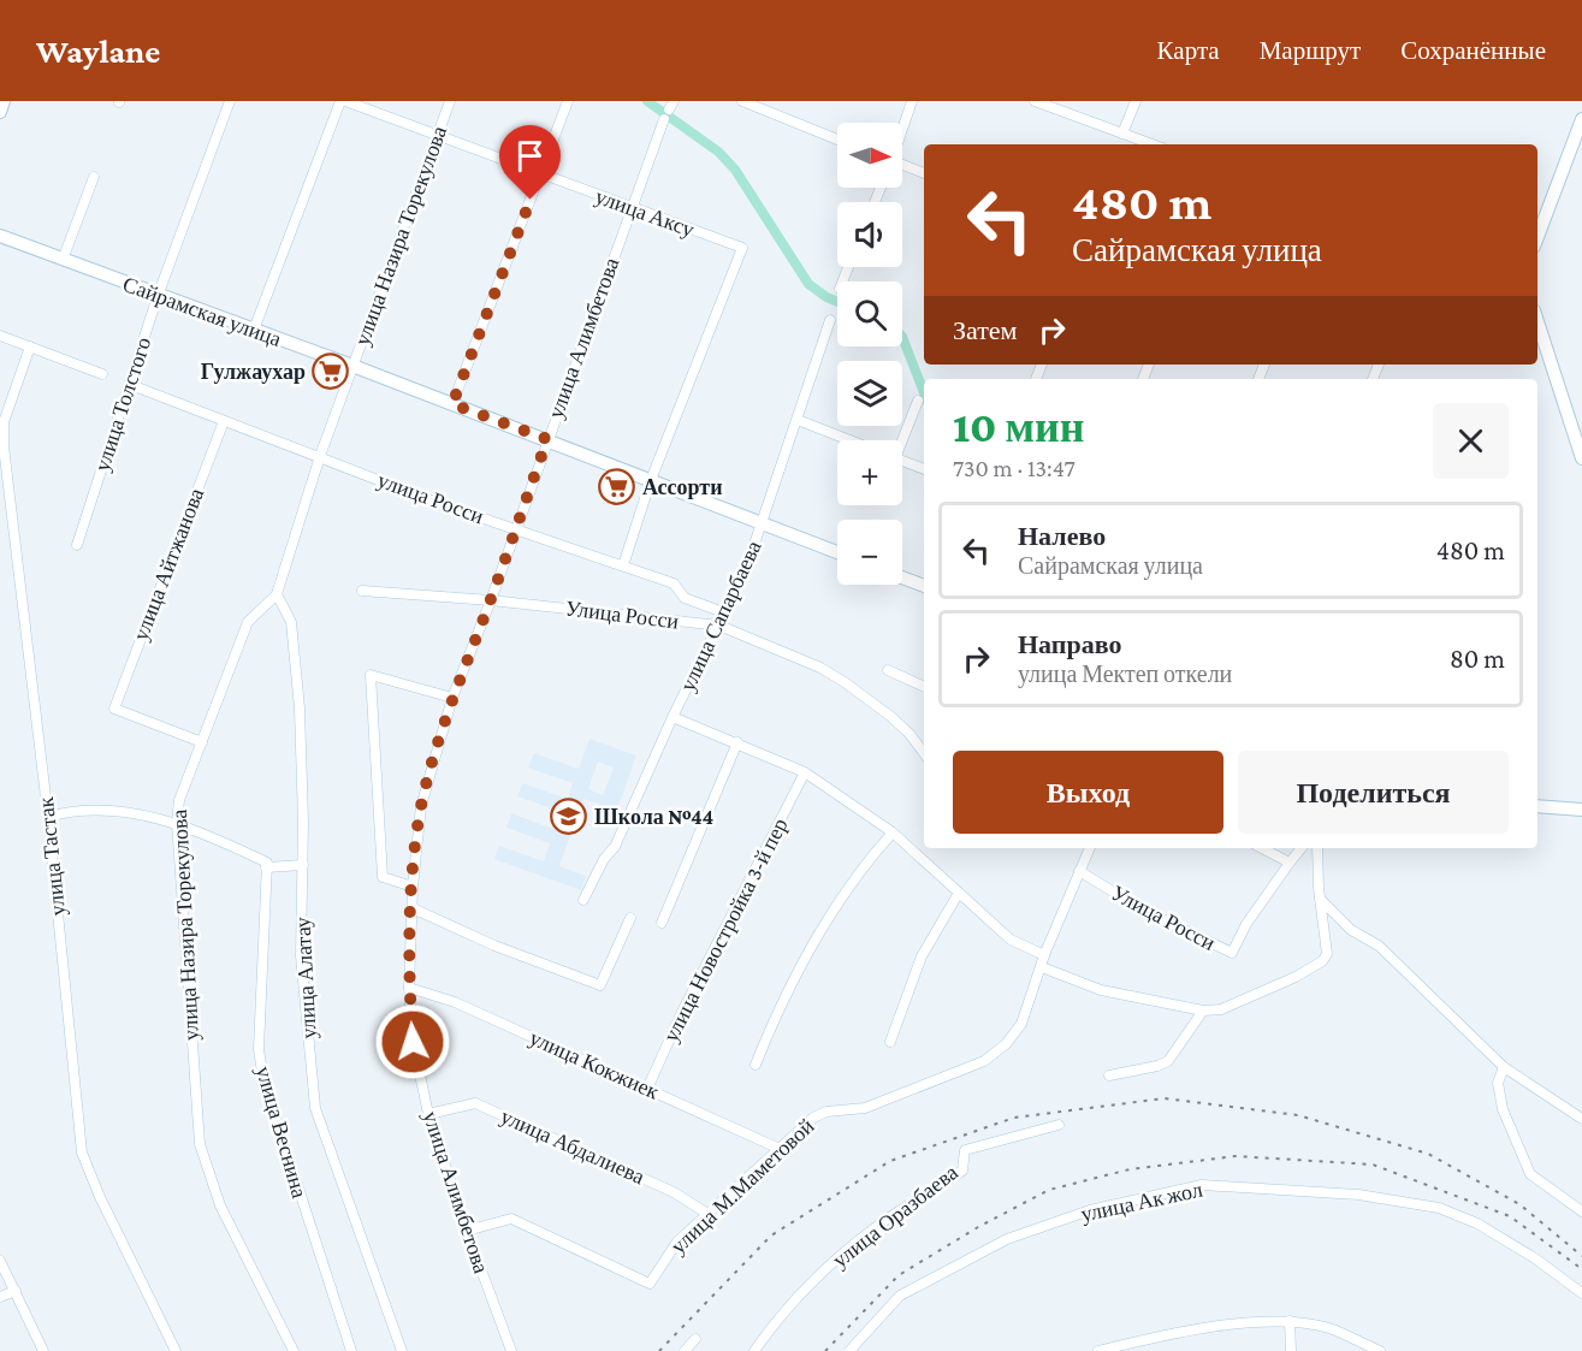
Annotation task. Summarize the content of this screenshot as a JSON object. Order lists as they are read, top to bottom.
{
  "streets": {
    "main road": ["Сайрамская улица"],
    "street": [
      "улица Аксу",
      "улица Назира Торекулова",
      "улица Алимбетова",
      "улица Толстого",
      "улица Росси",
      "улица Айтжанова",
      "Улица Росси",
      "улица Сапарбаева",
      "улица Тастак",
      "улица Новостройка 3-й пер",
      "улица Алатау",
      "улица Кокжиек",
      "улица Веснина",
      "улица Абдалиева",
      "улица М.Маметовой",
      "улица Ак жол",
      "улица Оразбаева"
    ]
  },
  "crossings": [
    ["улица Аксу", "улица Назира Торекулова"],
    ["улица Аксу", "Сайрамская улица"],
    ["улица Аксу", "улица Алимбетова"],
    ["улица Назира Торекулова", "Сайрамская улица"],
    ["улица Назира Торекулова", "улица Росси"],
    ["улица Назира Торекулова", "улица Айтжанова"],
    ["улица Назира Торекулова", "улица Алатау"],
    ["Сайрамская улица", "улица Алимбетова"],
    ["Сайрамская улица", "улица Толстого"],
    ["Сайрамская улица", "улица Сапарбаева"],
    ["улица Алимбетова", "улица Росси"],
    ["улица Алимбетова", "Улица Росси"],
    ["улица Алимбетова", "улица Кокжиек"],
    ["улица Алимбетова", "улица Абдалиева"],
    ["улица Алимбетова", "улица М.Маметовой"],
    ["улица Толстого", "улица Росси"],
    ["улица Росси", "улица Айтжанова"],
    ["улица Росси", "улица Сапарбаева"],
    ["Улица Росси", "улица Сапарбаева"],
    ["Улица Росси", "улица М.Маметовой"],
    ["улица Новостройка 3-й пер", "улица Кокжиек"],
    ["улица Кокжиек", "улица М.Маметовой"],
    ["улица Абдалиева", "улица М.Маметовой"]
  ],
  "places": {
    "supermarket": ["Гулжаухар", "Ассорти"],
    "school or university": ["Школа №44"]
  },
  "north": "right",
  "page": {
    "header": "Waylane",
    "nav": ["Карта", "Маршрут", "Сохранённые"],
    "map_buttons": ["+", "−"],
    "turn": ["480 m", "Сайрамская улица"],
    "then": "Затем",
    "heading": ["10 мин", "730 m · 13:47"],
    "list": [
      {
        "name": "Налево",
        "note": "Сайрамская улица",
        "value": "480 m"
      },
      {
        "name": "Направо",
        "note": "улица Мектеп откели",
        "value": "80 m"
      }
    ],
    "buttons": ["Выход", "Поделиться"]
  }
}
